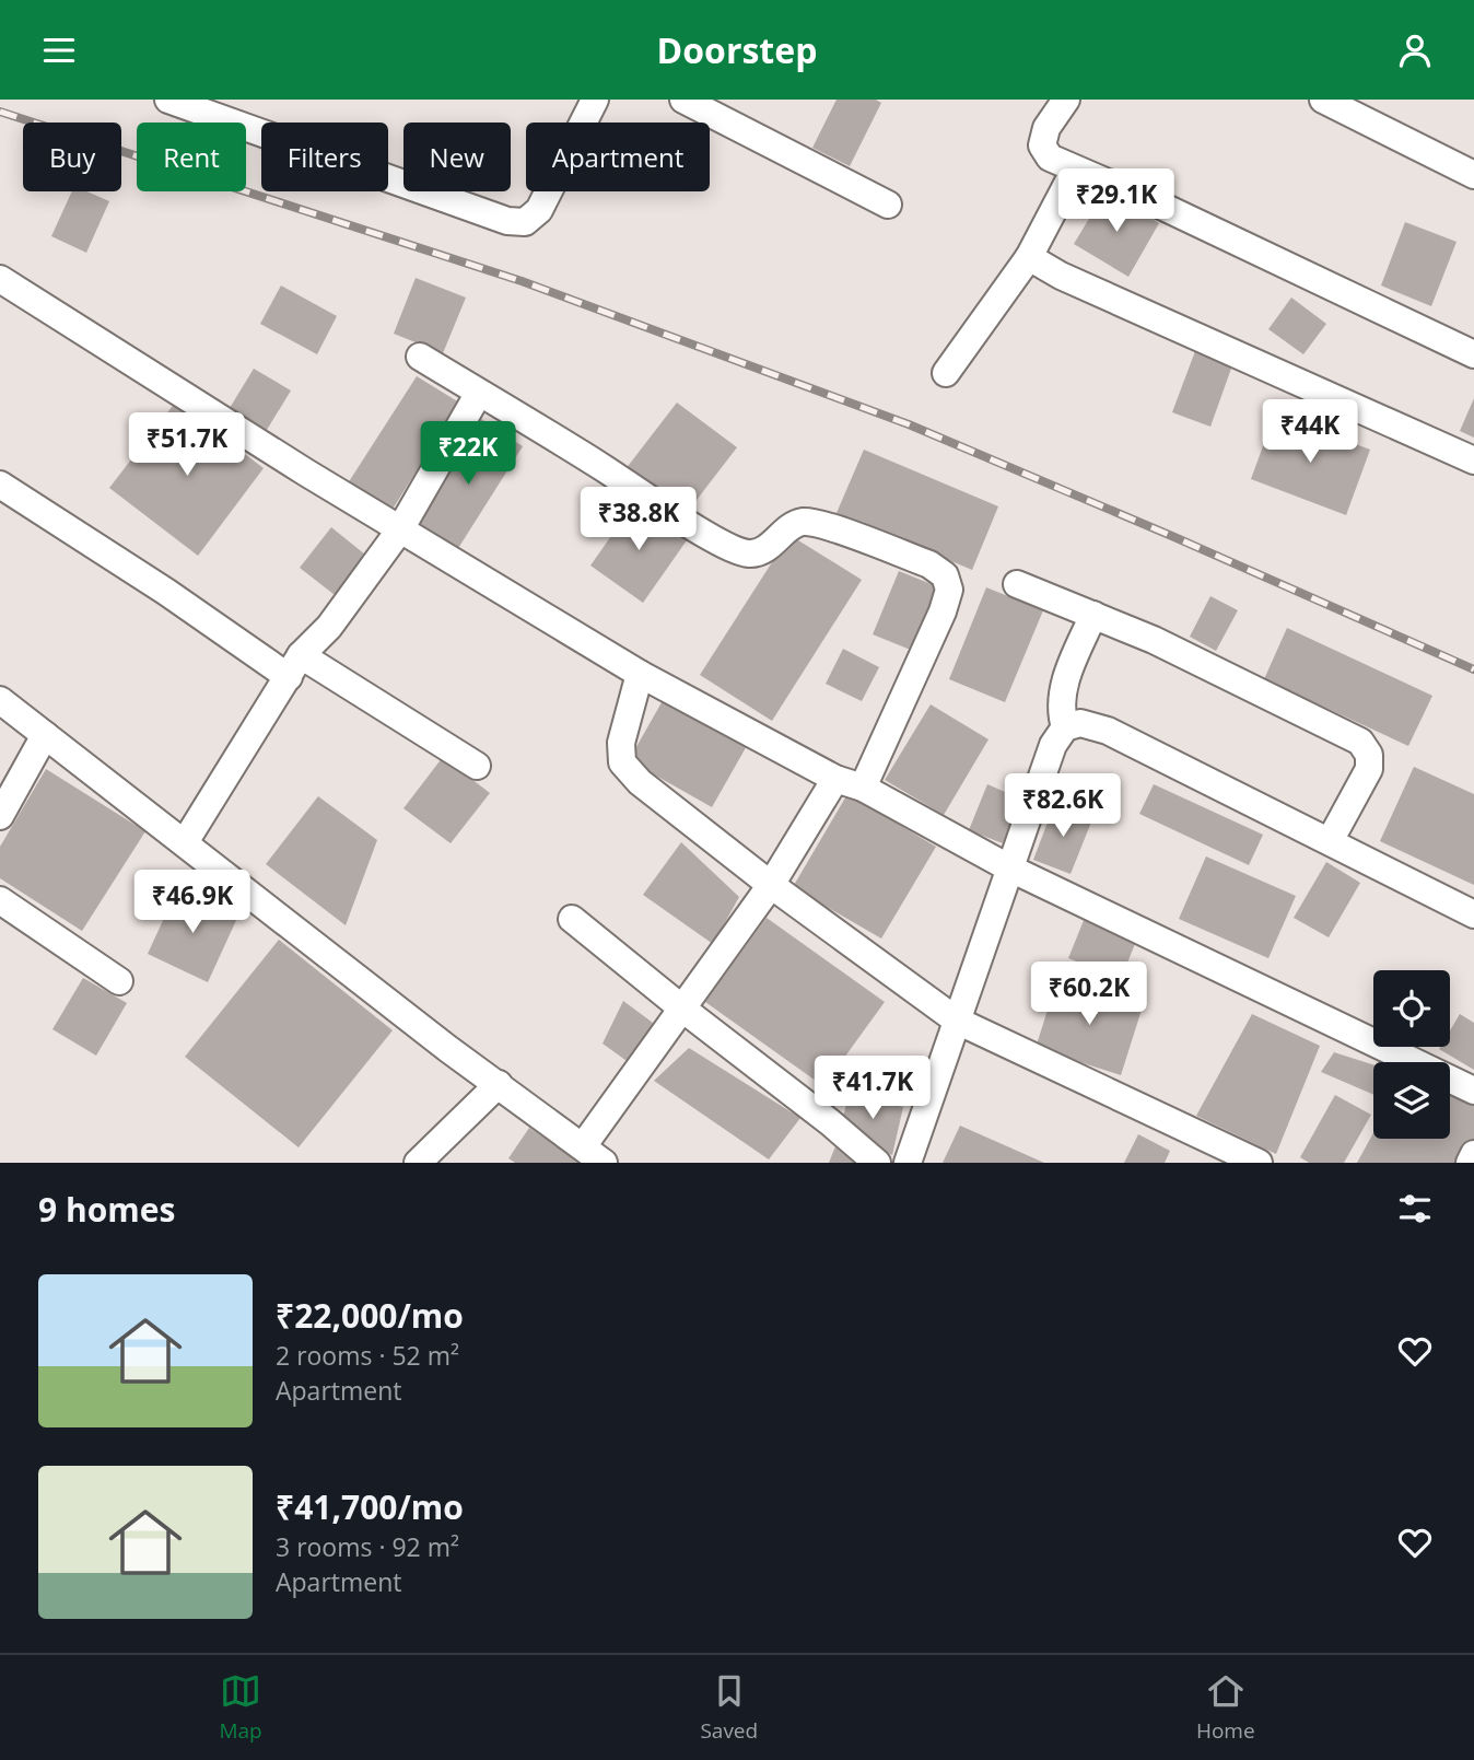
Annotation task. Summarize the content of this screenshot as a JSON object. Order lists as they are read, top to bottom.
{
  "page": {
    "header": "Doorstep",
    "chip": [
      "Buy",
      "Rent",
      "Filters",
      "New",
      "Apartment"
    ],
    "price": [
      "₹29.1K",
      "₹44K",
      "₹51.7K",
      "₹22K",
      "₹38.8K",
      "₹82.6K",
      "₹46.9K",
      "₹60.2K",
      "₹41.7K"
    ],
    "heading": "9 homes",
    "list": [
      {
        "name": "₹22,000/mo",
        "note": "2 rooms · 52 m² · Apartment"
      },
      {
        "name": "₹41,700/mo",
        "note": "3 rooms · 92 m² · Apartment"
      }
    ],
    "tabs": ["Map", "Saved", "Home"]
  }
}
